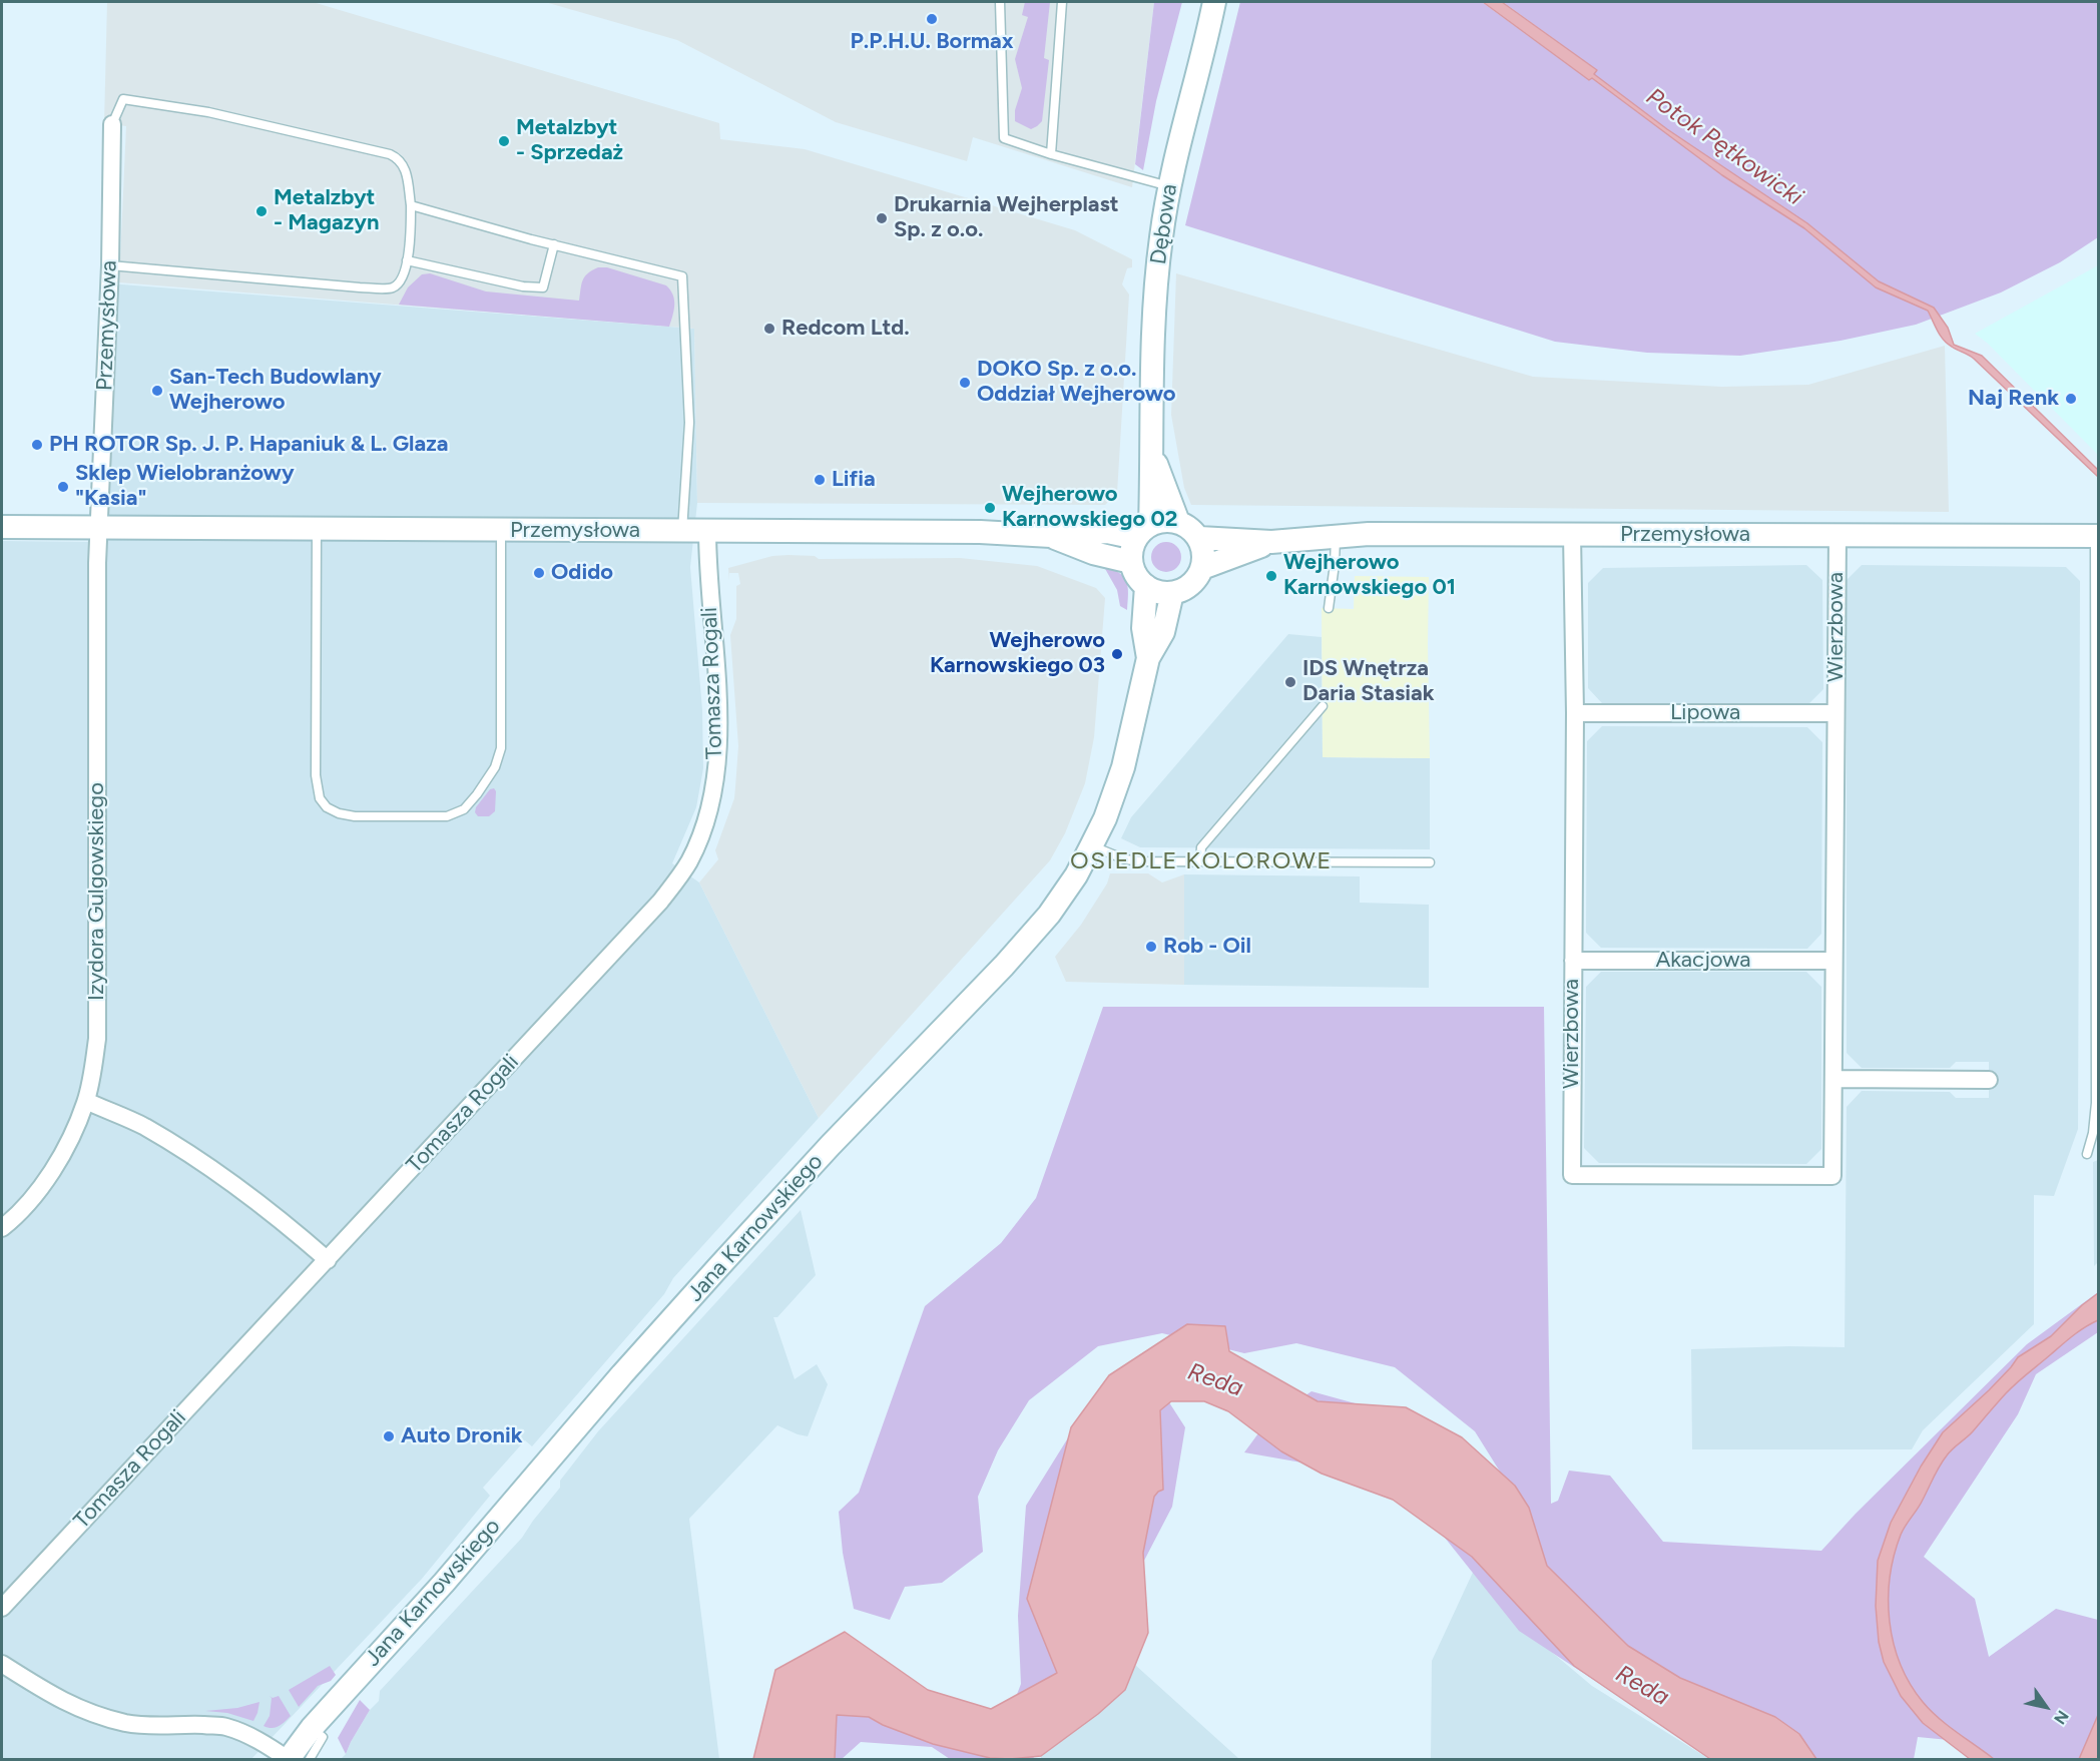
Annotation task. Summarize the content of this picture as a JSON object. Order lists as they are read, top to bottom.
{
  "streets": {
    "main road": ["Dębowa", "Przemysłowa", "Jana Karnowskiego"],
    "street": [
      "Wierzbowa",
      "Tomasza Rogali",
      "Lipowa",
      "Izydora Gulgowskiego",
      "Akacjowa"
    ]
  },
  "crossings": [
    ["Dębowa", "Przemysłowa"],
    ["Dębowa", "Jana Karnowskiego"],
    ["Przemysłowa", "Wierzbowa"],
    ["Przemysłowa", "Tomasza Rogali"],
    ["Przemysłowa", "Izydora Gulgowskiego"],
    ["Przemysłowa", "Jana Karnowskiego"],
    ["Wierzbowa", "Lipowa"],
    ["Wierzbowa", "Akacjowa"]
  ],
  "districts": ["OSIEDLE KOLOROWE"],
  "water": ["Potok Pętkowicki", "Reda"],
  "places": [
    "P.P.H.U. Bormax",
    "Metalzbyt - Sprzedaż",
    "Metalzbyt - Magazyn",
    "Drukarnia Wejherplast Sp. z o.o.",
    "Redcom Ltd.",
    "DOKO Sp. z o.o. Oddział Wejherowo",
    "San-Tech Budowlany Wejherowo",
    "Naj Renk",
    "PH ROTOR Sp. J. P. Hapaniuk & L. Glaza",
    "Lifia",
    "Sklep Wielobranżowy \"Kasia\"",
    "Wejherowo Karnowskiego 02",
    "Odido",
    "Wejherowo Karnowskiego 01",
    "Wejherowo Karnowskiego 03",
    "IDS Wnętrza Daria Stasiak",
    "Rob - Oil",
    "Auto Dronik"
  ],
  "north": "bottom right"
}
